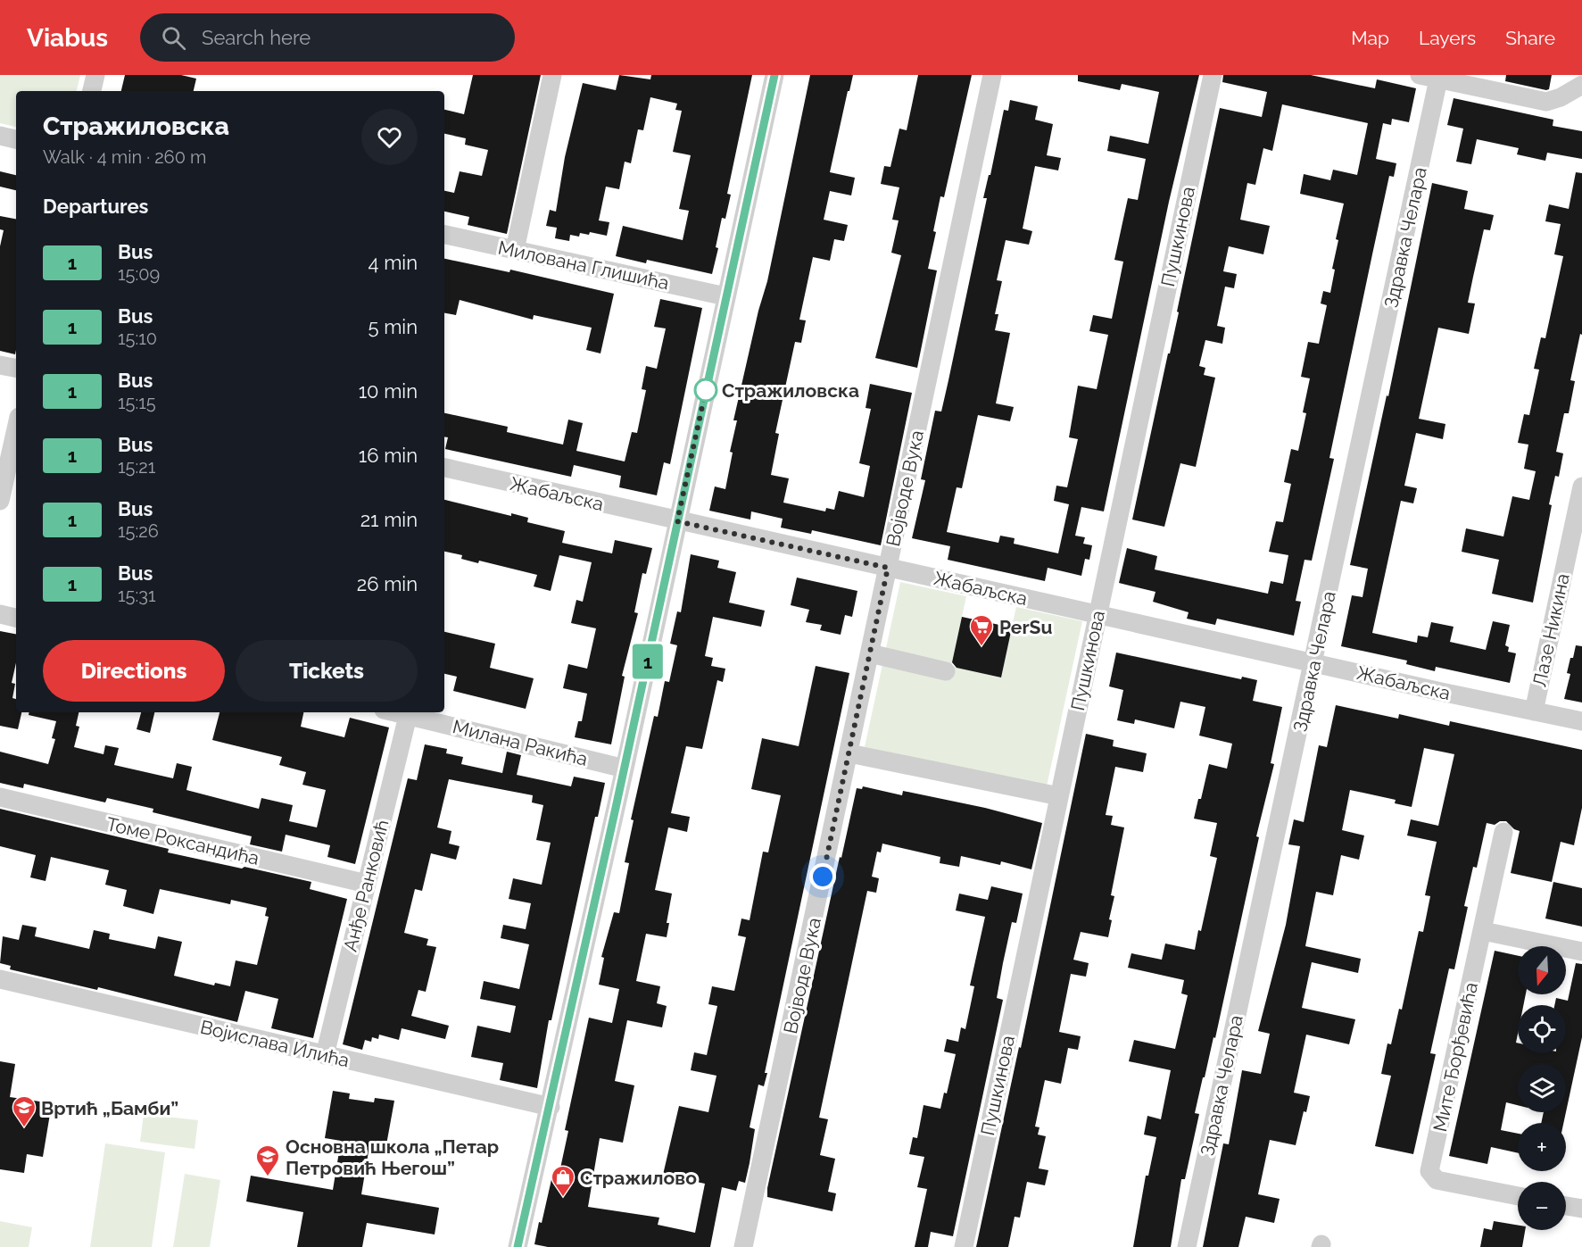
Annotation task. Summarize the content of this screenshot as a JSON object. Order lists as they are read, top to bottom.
{
  "streets": {
    "street": [
      "Пушкинова",
      "Здравка Челара",
      "Милована Глишића",
      "Војводе Вука",
      "Жабаљска",
      "Лазе Никина",
      "Милана Ракића",
      "Томе Роксандића",
      "Анђе Ранковић",
      "Војислава Илића",
      "Мите Ђорђевића"
    ]
  },
  "crossings": [
    ["Пушкинова", "Жабаљска"],
    ["Здравка Челара", "Жабаљска"],
    ["Војводе Вука", "Жабаљска"],
    ["Жабаљска", "Лазе Никина"],
    ["Милана Ракића", "Анђе Ранковић"],
    ["Томе Роксандића", "Анђе Ранковић"],
    ["Анђе Ранковић", "Војислава Илића"]
  ],
  "places": {
    "other": ["Стражиловска"],
    "supermarket": ["PerSu"],
    "school or university": ["Вртић „Бамби”", "Основна школа „Петар Петровић Његош”"],
    "shop": ["Стражилово"]
  },
  "lines": ["bus line 1"],
  "north": "bottom",
  "page": {
    "header": "Viabus",
    "search": "Search here",
    "nav": ["Map", "Layers", "Share"],
    "on_map": "1",
    "heading": [
      ["Стражиловска", "Walk · 4 min · 260 m"],
      "Departures"
    ],
    "list": [
      {
        "mark": "1",
        "name": "Bus",
        "note": "15:09",
        "value": "4 min"
      },
      {
        "mark": "1",
        "name": "Bus",
        "note": "15:10",
        "value": "5 min"
      },
      {
        "mark": "1",
        "name": "Bus",
        "note": "15:15",
        "value": "10 min"
      },
      {
        "mark": "1",
        "name": "Bus",
        "note": "15:21",
        "value": "16 min"
      },
      {
        "mark": "1",
        "name": "Bus",
        "note": "15:26",
        "value": "21 min"
      },
      {
        "mark": "1",
        "name": "Bus",
        "note": "15:31",
        "value": "26 min"
      }
    ],
    "buttons": ["Directions", "Tickets"],
    "map_buttons": ["+", "−"]
  }
}
